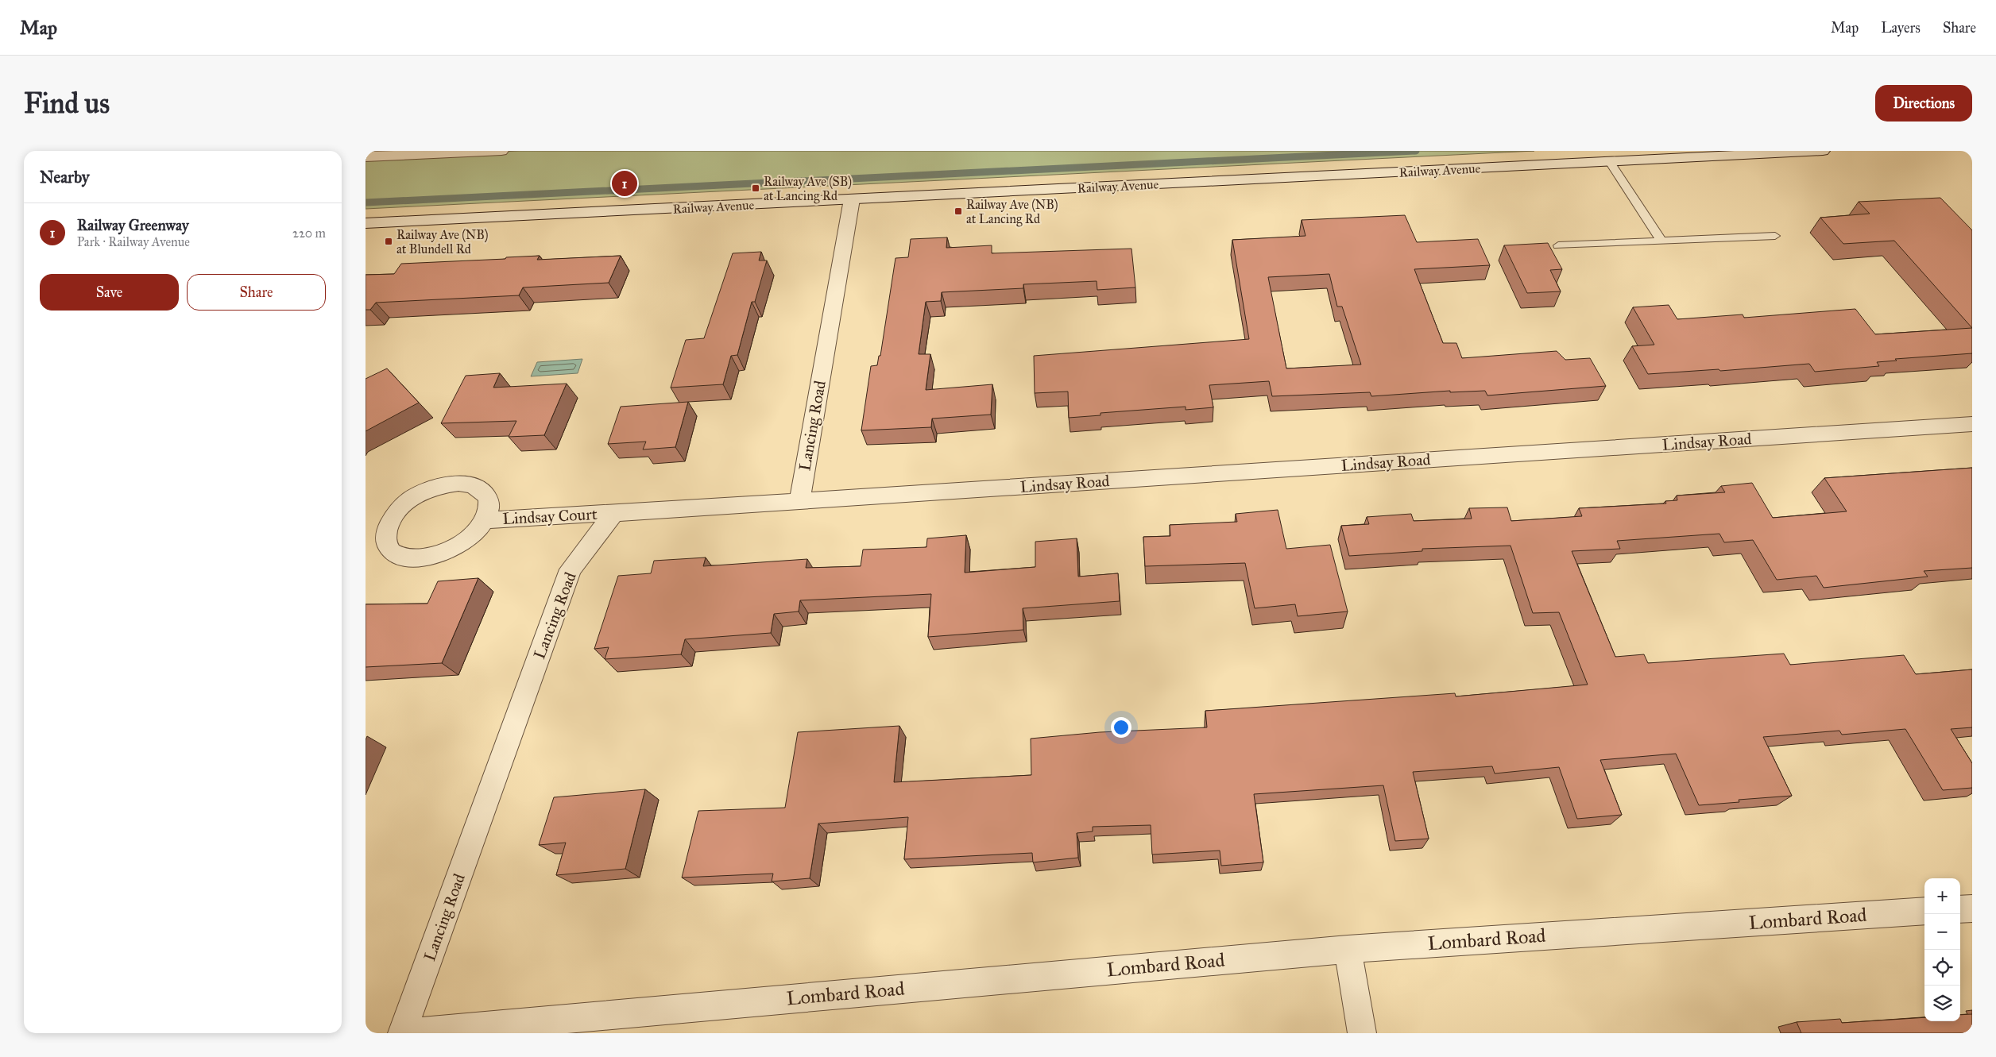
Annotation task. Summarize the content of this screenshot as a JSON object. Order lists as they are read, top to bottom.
{
  "streets": {
    "street": [
      "Railway Avenue",
      "Lancing Road",
      "Lindsay Road",
      "Lindsay Court",
      "Lombard Road"
    ]
  },
  "crossings": [
    ["Railway Avenue", "Lancing Road"],
    ["Lancing Road", "Lindsay Road"],
    ["Lancing Road", "Lindsay Court"]
  ],
  "places": {
    "transit": ["Railway Ave (SB) at Lancing Rd", "Railway Ave (NB) at Lancing Rd", "Railway Ave (NB) at Blundell Rd"]
  },
  "page": {
    "header": "Map",
    "nav": ["Map", "Layers", "Share"],
    "buttons": [
      "Directions",
      ["Save", "Share"]
    ],
    "title": "Find us",
    "heading": "Nearby",
    "pins": "1",
    "list": [
      {
        "mark": "1",
        "name": "Railway Greenway",
        "note": "Park · Railway Avenue",
        "value": "220 m"
      }
    ],
    "map_buttons": ["+", "−"]
  }
}
